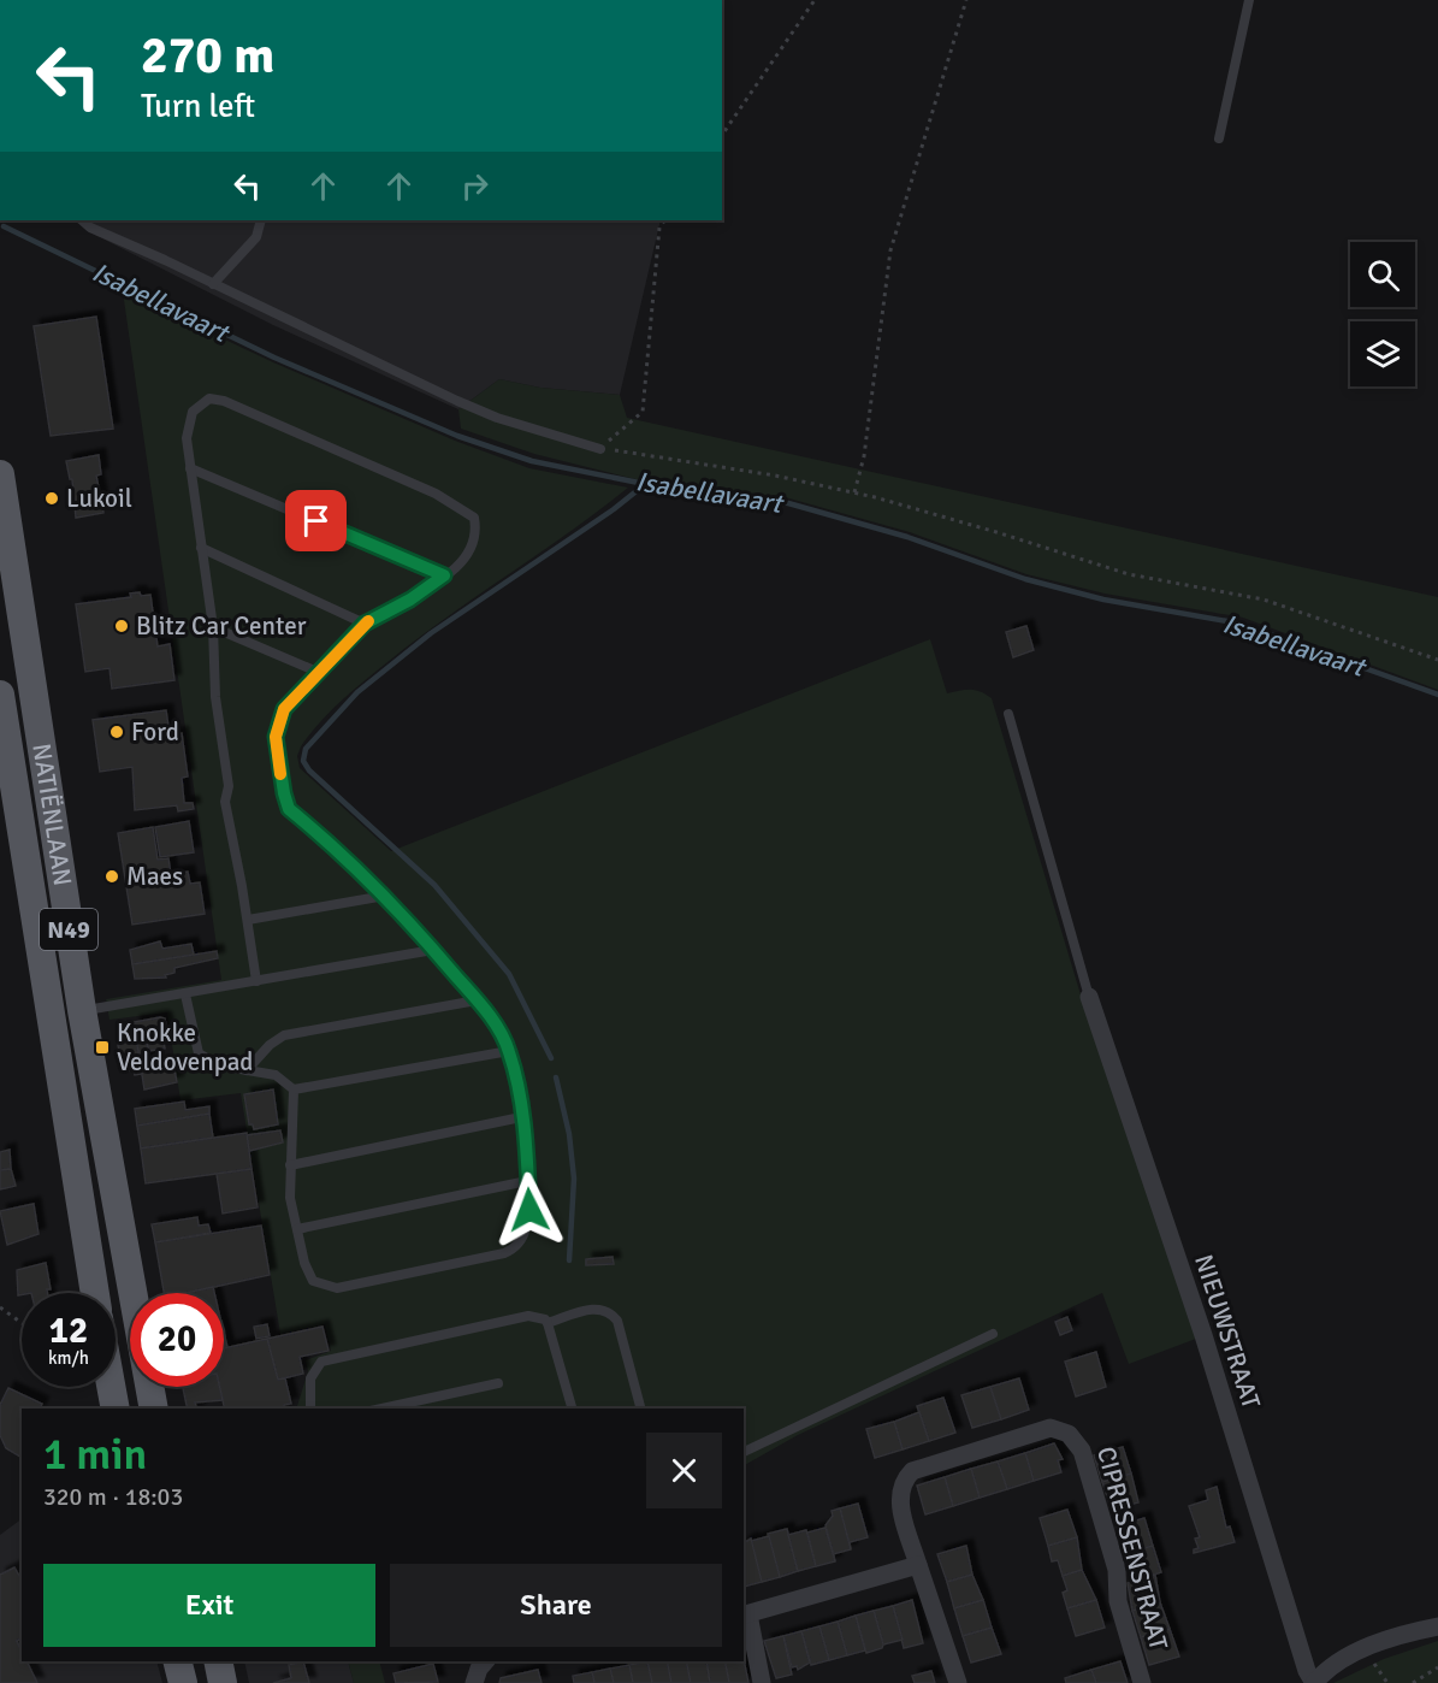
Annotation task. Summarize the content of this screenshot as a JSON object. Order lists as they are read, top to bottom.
{
  "streets": {
    "main road": ["NATIËNLAAN", "N49"],
    "street": ["NIEUWSTRAAT", "CIPRESSENSTRAAT"]
  },
  "water": ["Isabellavaart"],
  "places": {
    "other": [
      "Lukoil",
      "Blitz Car Center",
      "Ford",
      "Maes"
    ],
    "transit": ["Knokke Veldovenpad"]
  },
  "page": {
    "turn": ["270 m", "Turn left"],
    "speed": "12 km/h",
    "limit": "20",
    "heading": ["1 min", "320 m · 18:03"],
    "buttons": ["Exit", "Share"]
  }
}
